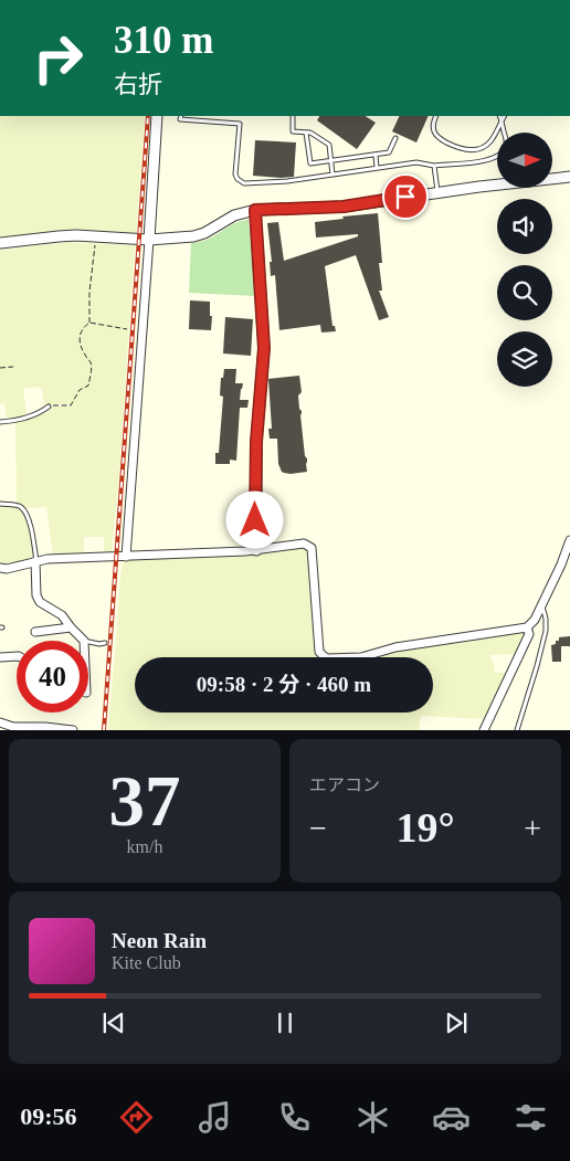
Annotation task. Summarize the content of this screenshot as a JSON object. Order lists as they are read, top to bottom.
{
  "north": "right",
  "page": {
    "turn": ["310 m", "右折"],
    "limit": "40",
    "trip": "09:58 · 2 分 · 460 m",
    "tile": [
      ["37", "km/h"],
      "エアコン"
    ],
    "heat": ["−", "19°", "+"],
    "song": ["Neon Rain", "Kite Club"],
    "tabs": "09:56"
  }
}
